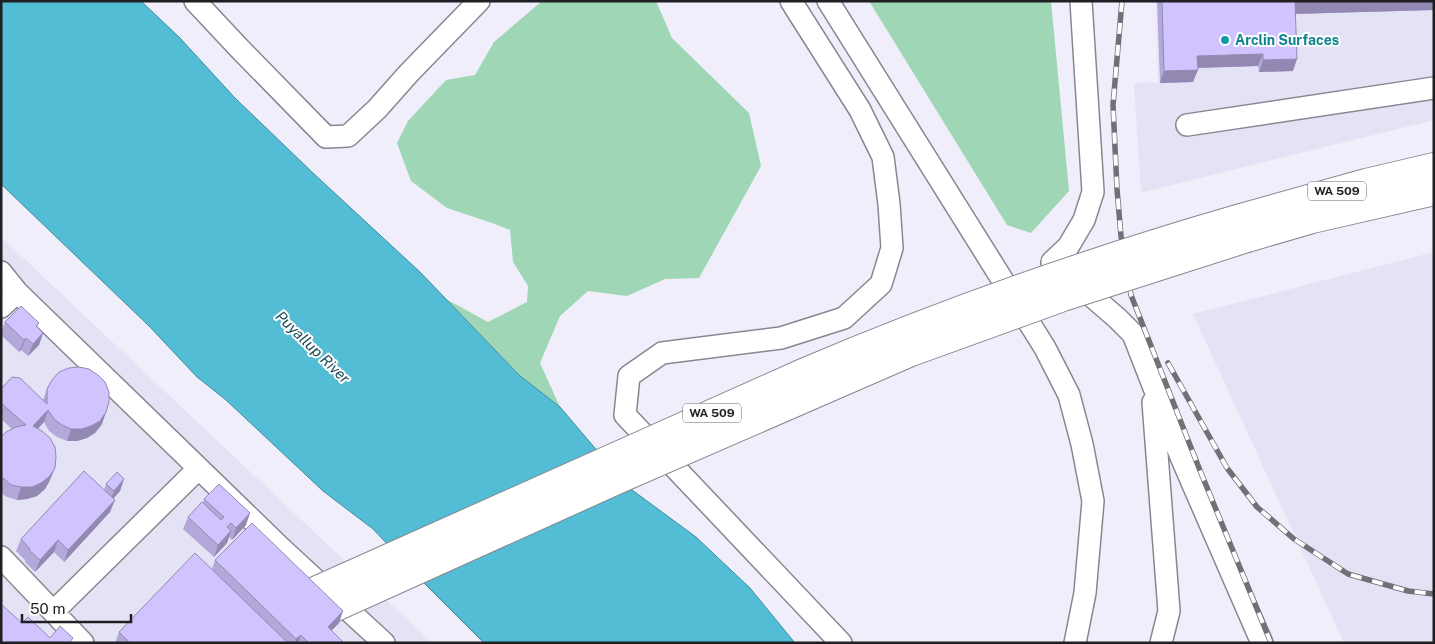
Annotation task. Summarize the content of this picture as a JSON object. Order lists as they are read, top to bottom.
{
  "streets": {
    "highway": ["WA 509"]
  },
  "water": ["Puyallup River"],
  "places": ["Arclin Surfaces"],
  "scale_bar": "50 m"
}
